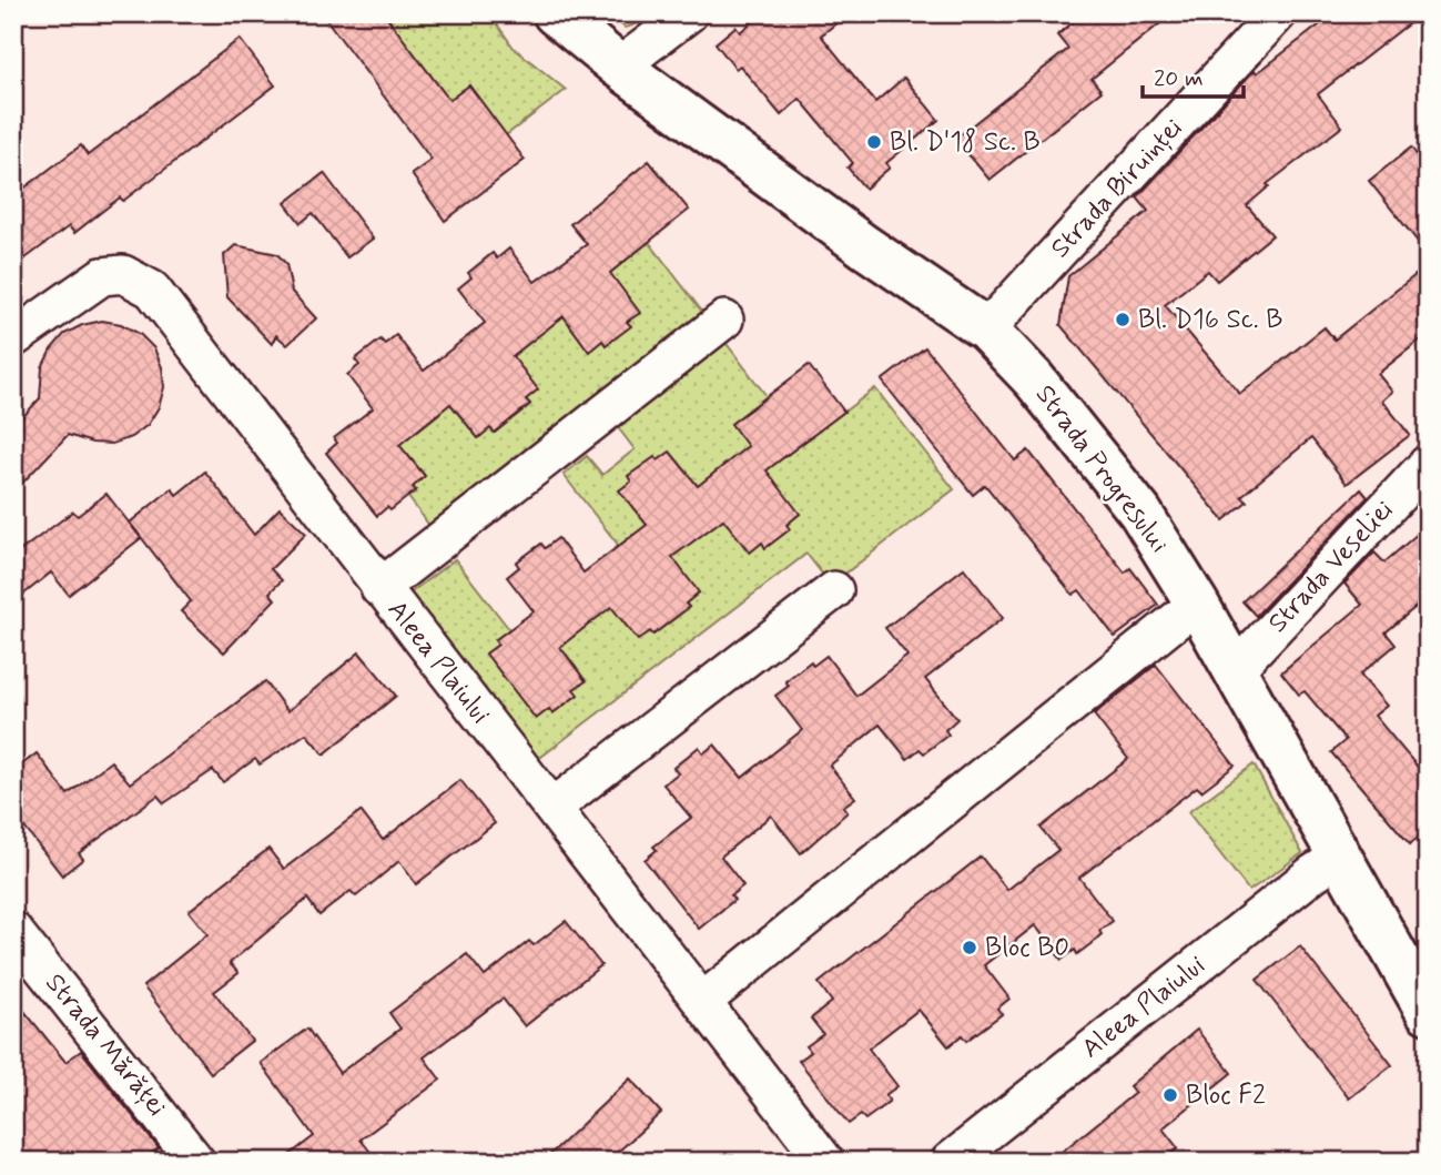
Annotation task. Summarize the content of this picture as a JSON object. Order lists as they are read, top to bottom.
{
  "streets": {
    "street": [
      "Strada Biruinței",
      "Strada Progresului",
      "Strada Veseliei",
      "Aleea Plaiului",
      "Strada Mărăței"
    ]
  },
  "crossings": [
    ["Strada Biruinței", "Strada Progresului"],
    ["Strada Progresului", "Strada Veseliei"],
    ["Strada Progresului", "Aleea Plaiului"]
  ],
  "places": [
    "Bl. D'18 Sc. B",
    "Bl. D16 Sc. B",
    "Bloc B0",
    "Bloc F2"
  ],
  "scale_bar": "20 m"
}
